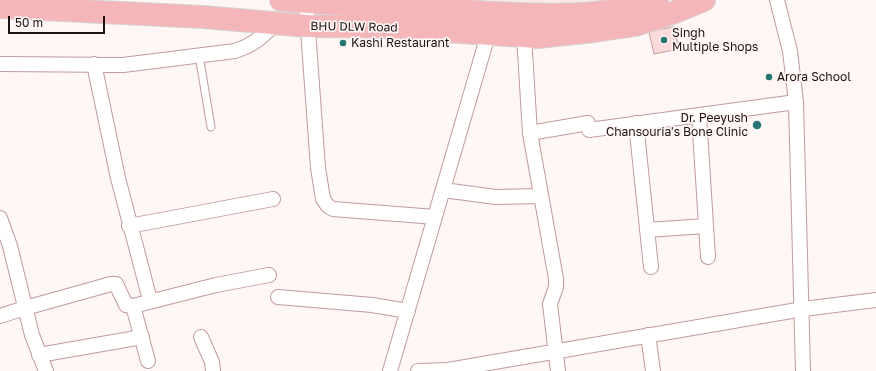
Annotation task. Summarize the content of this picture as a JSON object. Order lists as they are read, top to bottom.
{
  "streets": {
    "main road": ["BHU DLW Road"]
  },
  "places": [
    "Singh Multiple Shops",
    "Kashi Restaurant",
    "Arora School",
    "Dr. Peeyush Chansouria's Bone Clinic"
  ],
  "scale_bar": "50 m"
}
